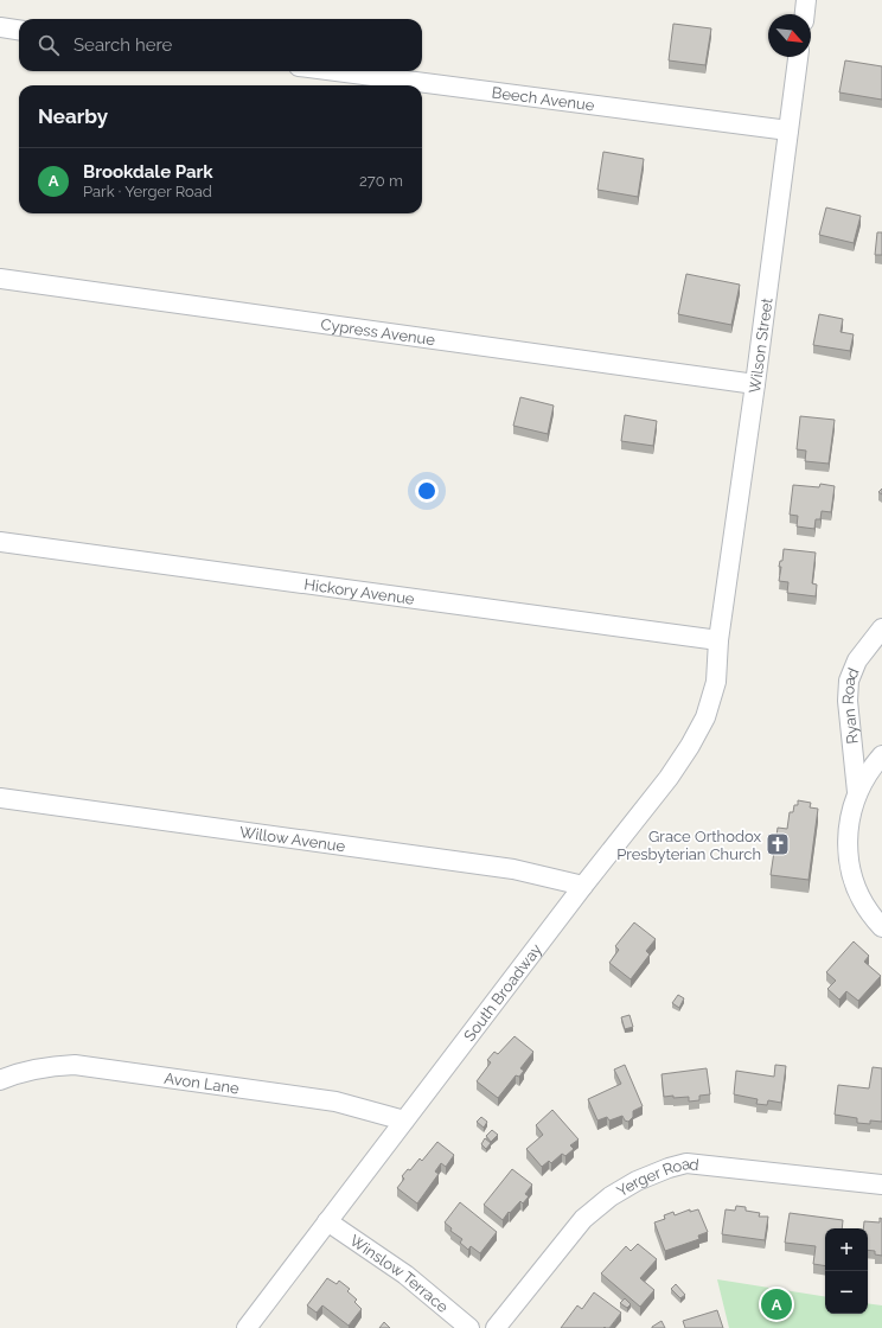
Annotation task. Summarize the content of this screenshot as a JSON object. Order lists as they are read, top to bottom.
{
  "streets": {
    "street": [
      "Beech Avenue",
      "Cypress Avenue",
      "Wilson Street",
      "Hickory Avenue",
      "Ryan Road",
      "Willow Avenue",
      "South Broadway",
      "Avon Lane",
      "Yerger Road",
      "Winslow Terrace"
    ]
  },
  "crossings": [
    ["Beech Avenue", "Wilson Street"],
    ["Cypress Avenue", "Wilson Street"],
    ["Wilson Street", "Hickory Avenue"],
    ["Wilson Street", "South Broadway"],
    ["Hickory Avenue", "South Broadway"],
    ["Willow Avenue", "South Broadway"],
    ["South Broadway", "Avon Lane"],
    ["South Broadway", "Winslow Terrace"]
  ],
  "places": {
    "church": ["Grace Orthodox Presbyterian Church"]
  },
  "north": "bottom right",
  "page": {
    "search": "Search here",
    "heading": "Nearby",
    "list": [
      {
        "mark": "A",
        "name": "Brookdale Park",
        "note": "Park · Yerger Road",
        "value": "270 m"
      }
    ],
    "map_buttons": ["+", "−"],
    "pins": "A"
  }
}
